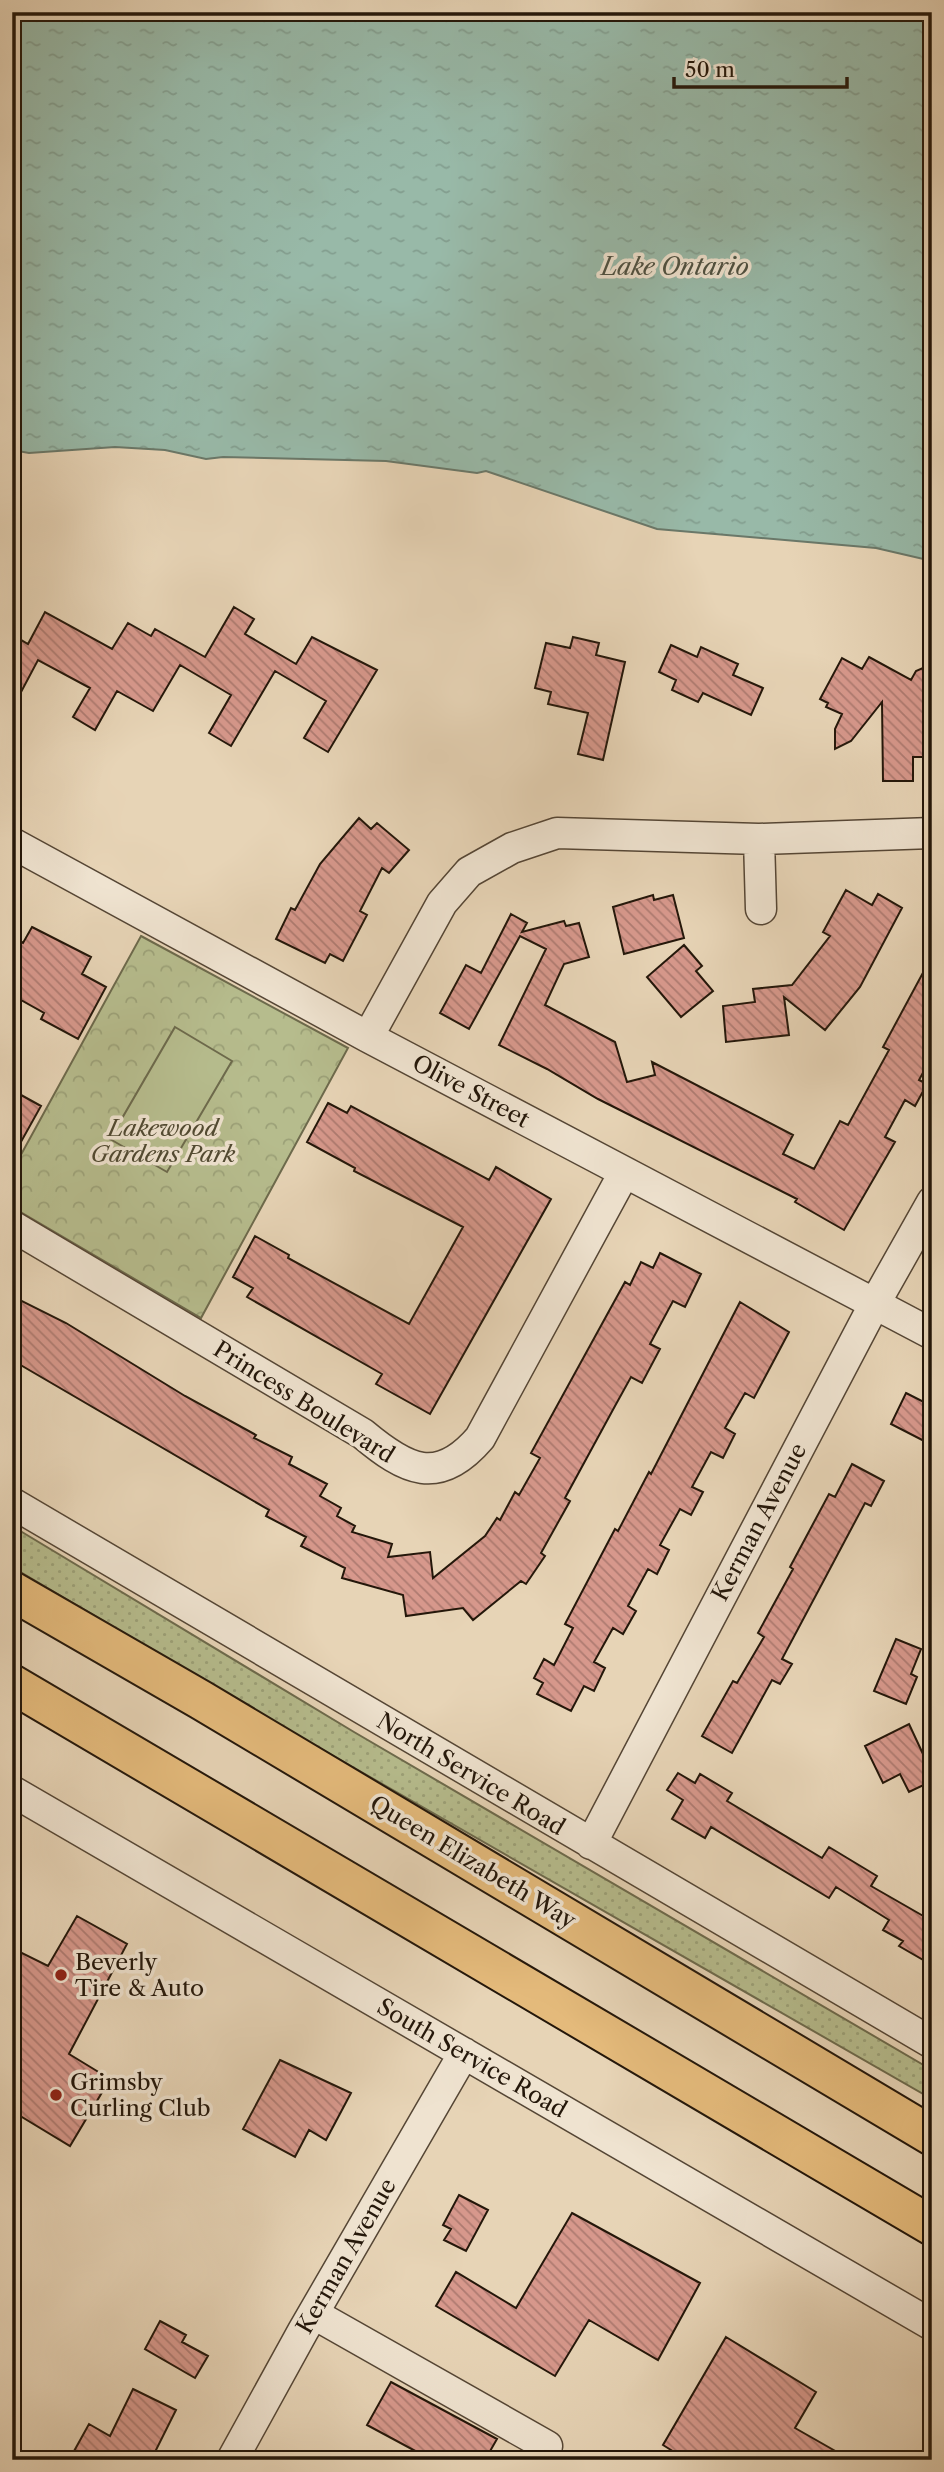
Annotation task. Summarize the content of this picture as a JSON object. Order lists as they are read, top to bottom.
{
  "streets": {
    "highway": ["Queen Elizabeth Way"],
    "street": [
      "Olive Street",
      "Princess Boulevard",
      "Kerman Avenue",
      "North Service Road",
      "South Service Road"
    ]
  },
  "crossings": [
    ["Olive Street", "Princess Boulevard"],
    ["Olive Street", "Kerman Avenue"],
    ["Kerman Avenue", "North Service Road"],
    ["Kerman Avenue", "South Service Road"]
  ],
  "water": ["Lake Ontario"],
  "parks": ["Lakewood Gardens Park"],
  "places": ["Beverly Tire & Auto", "Grimsby Curling Club"],
  "scale_bar": "50 m"
}
